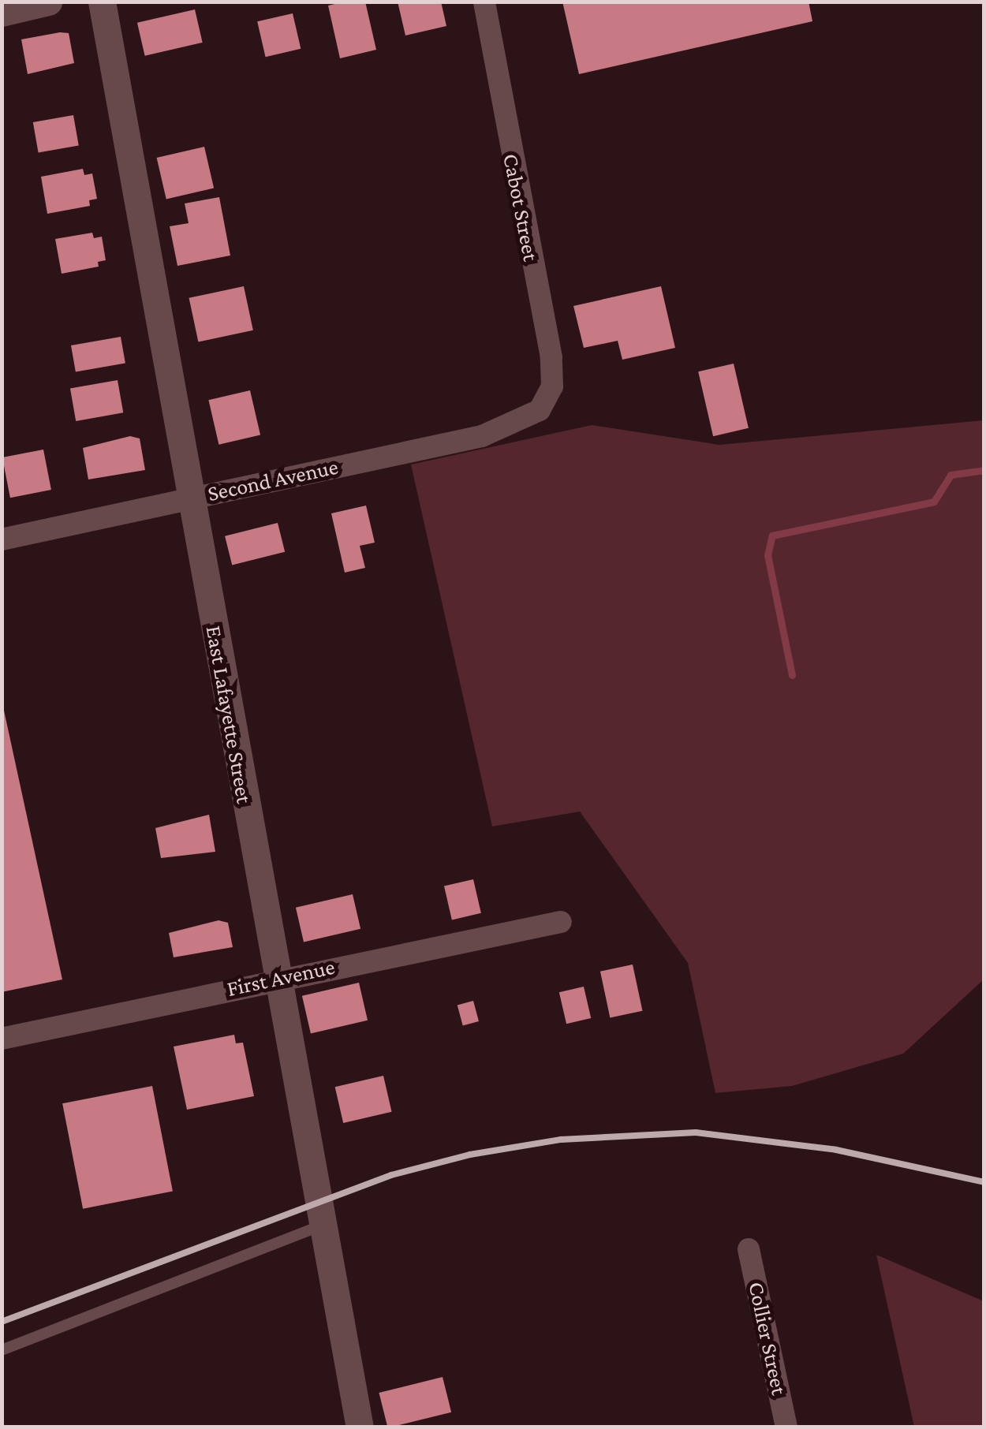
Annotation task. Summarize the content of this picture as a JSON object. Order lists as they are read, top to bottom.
{
  "streets": {
    "street": [
      "Cabot Street",
      "Second Avenue",
      "East Lafayette Street",
      "First Avenue",
      "Collier Street"
    ]
  },
  "crossings": [
    ["Cabot Street", "Second Avenue"],
    ["Second Avenue", "East Lafayette Street"],
    ["East Lafayette Street", "First Avenue"]
  ]
}
